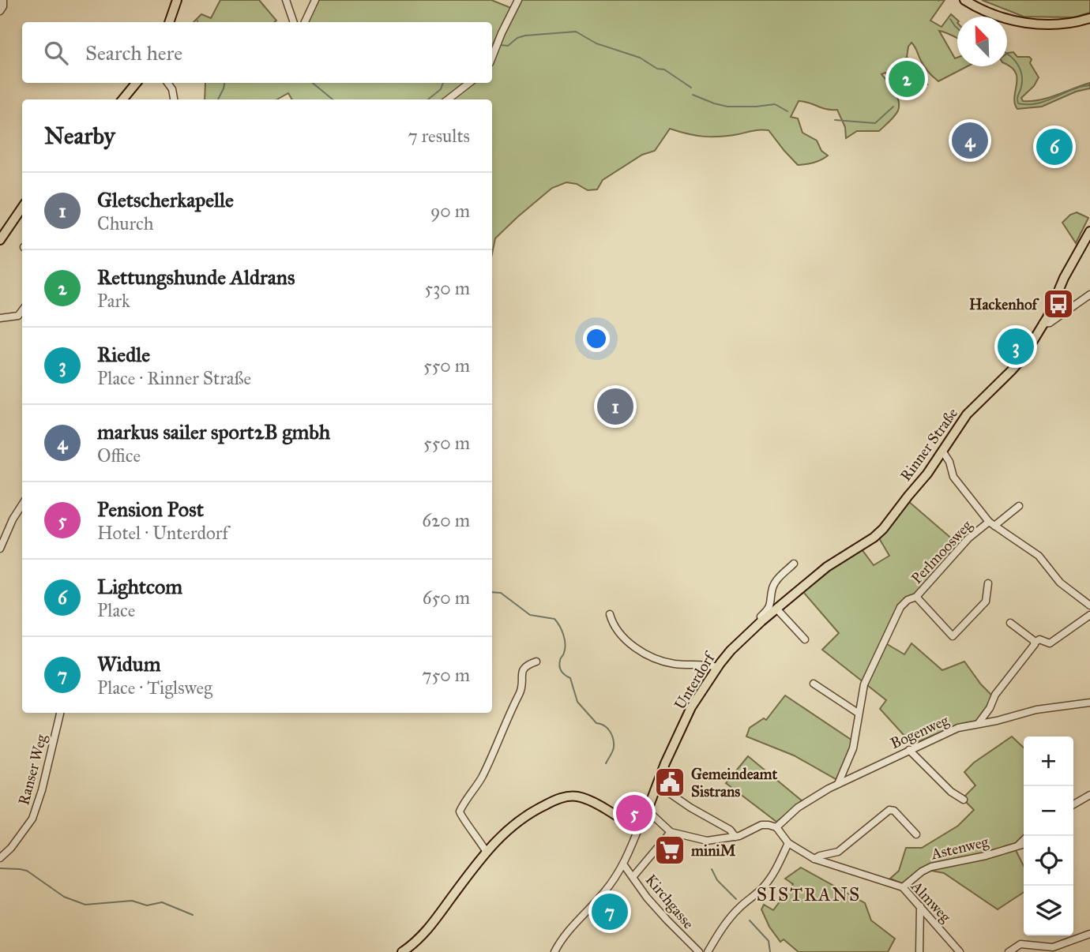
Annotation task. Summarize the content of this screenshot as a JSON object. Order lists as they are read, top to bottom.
{
  "streets": {
    "main road": ["Rinner Straße", "Unterdorf"],
    "street": [
      "Perlmoosweg",
      "Bogenweg",
      "Ranser Weg",
      "Astenweg",
      "Kirchgasse",
      "Almweg"
    ]
  },
  "crossings": [
    ["Rinner Straße", "Unterdorf"],
    ["Perlmoosweg", "Bogenweg"],
    ["Astenweg", "Almweg"]
  ],
  "districts": ["SISTRANS"],
  "places": {
    "bus stop": ["Hackenhof"],
    "public building": ["Gemeindeamt Sistrans"],
    "supermarket": ["miniM"]
  },
  "north": "top left",
  "page": {
    "search": "Search here",
    "pins": [
      "2",
      "4",
      "6",
      "3",
      "1",
      "5",
      "7"
    ],
    "heading": ["Nearby", "7 results"],
    "list": [
      {
        "mark": "1",
        "name": "Gletscherkapelle",
        "note": "Church",
        "value": "90 m"
      },
      {
        "mark": "2",
        "name": "Rettungshunde Aldrans",
        "note": "Park",
        "value": "530 m"
      },
      {
        "mark": "3",
        "name": "Riedle",
        "note": "Place · Rinner Straße",
        "value": "550 m"
      },
      {
        "mark": "4",
        "name": "markus sailer sport2B gmbh",
        "note": "Office",
        "value": "550 m"
      },
      {
        "mark": "5",
        "name": "Pension Post",
        "note": "Hotel · Unterdorf",
        "value": "620 m"
      },
      {
        "mark": "6",
        "name": "Lightcom",
        "note": "Place",
        "value": "650 m"
      },
      {
        "mark": "7",
        "name": "Widum",
        "note": "Place · Tiglsweg",
        "value": "750 m"
      }
    ],
    "map_buttons": ["+", "−"]
  }
}
